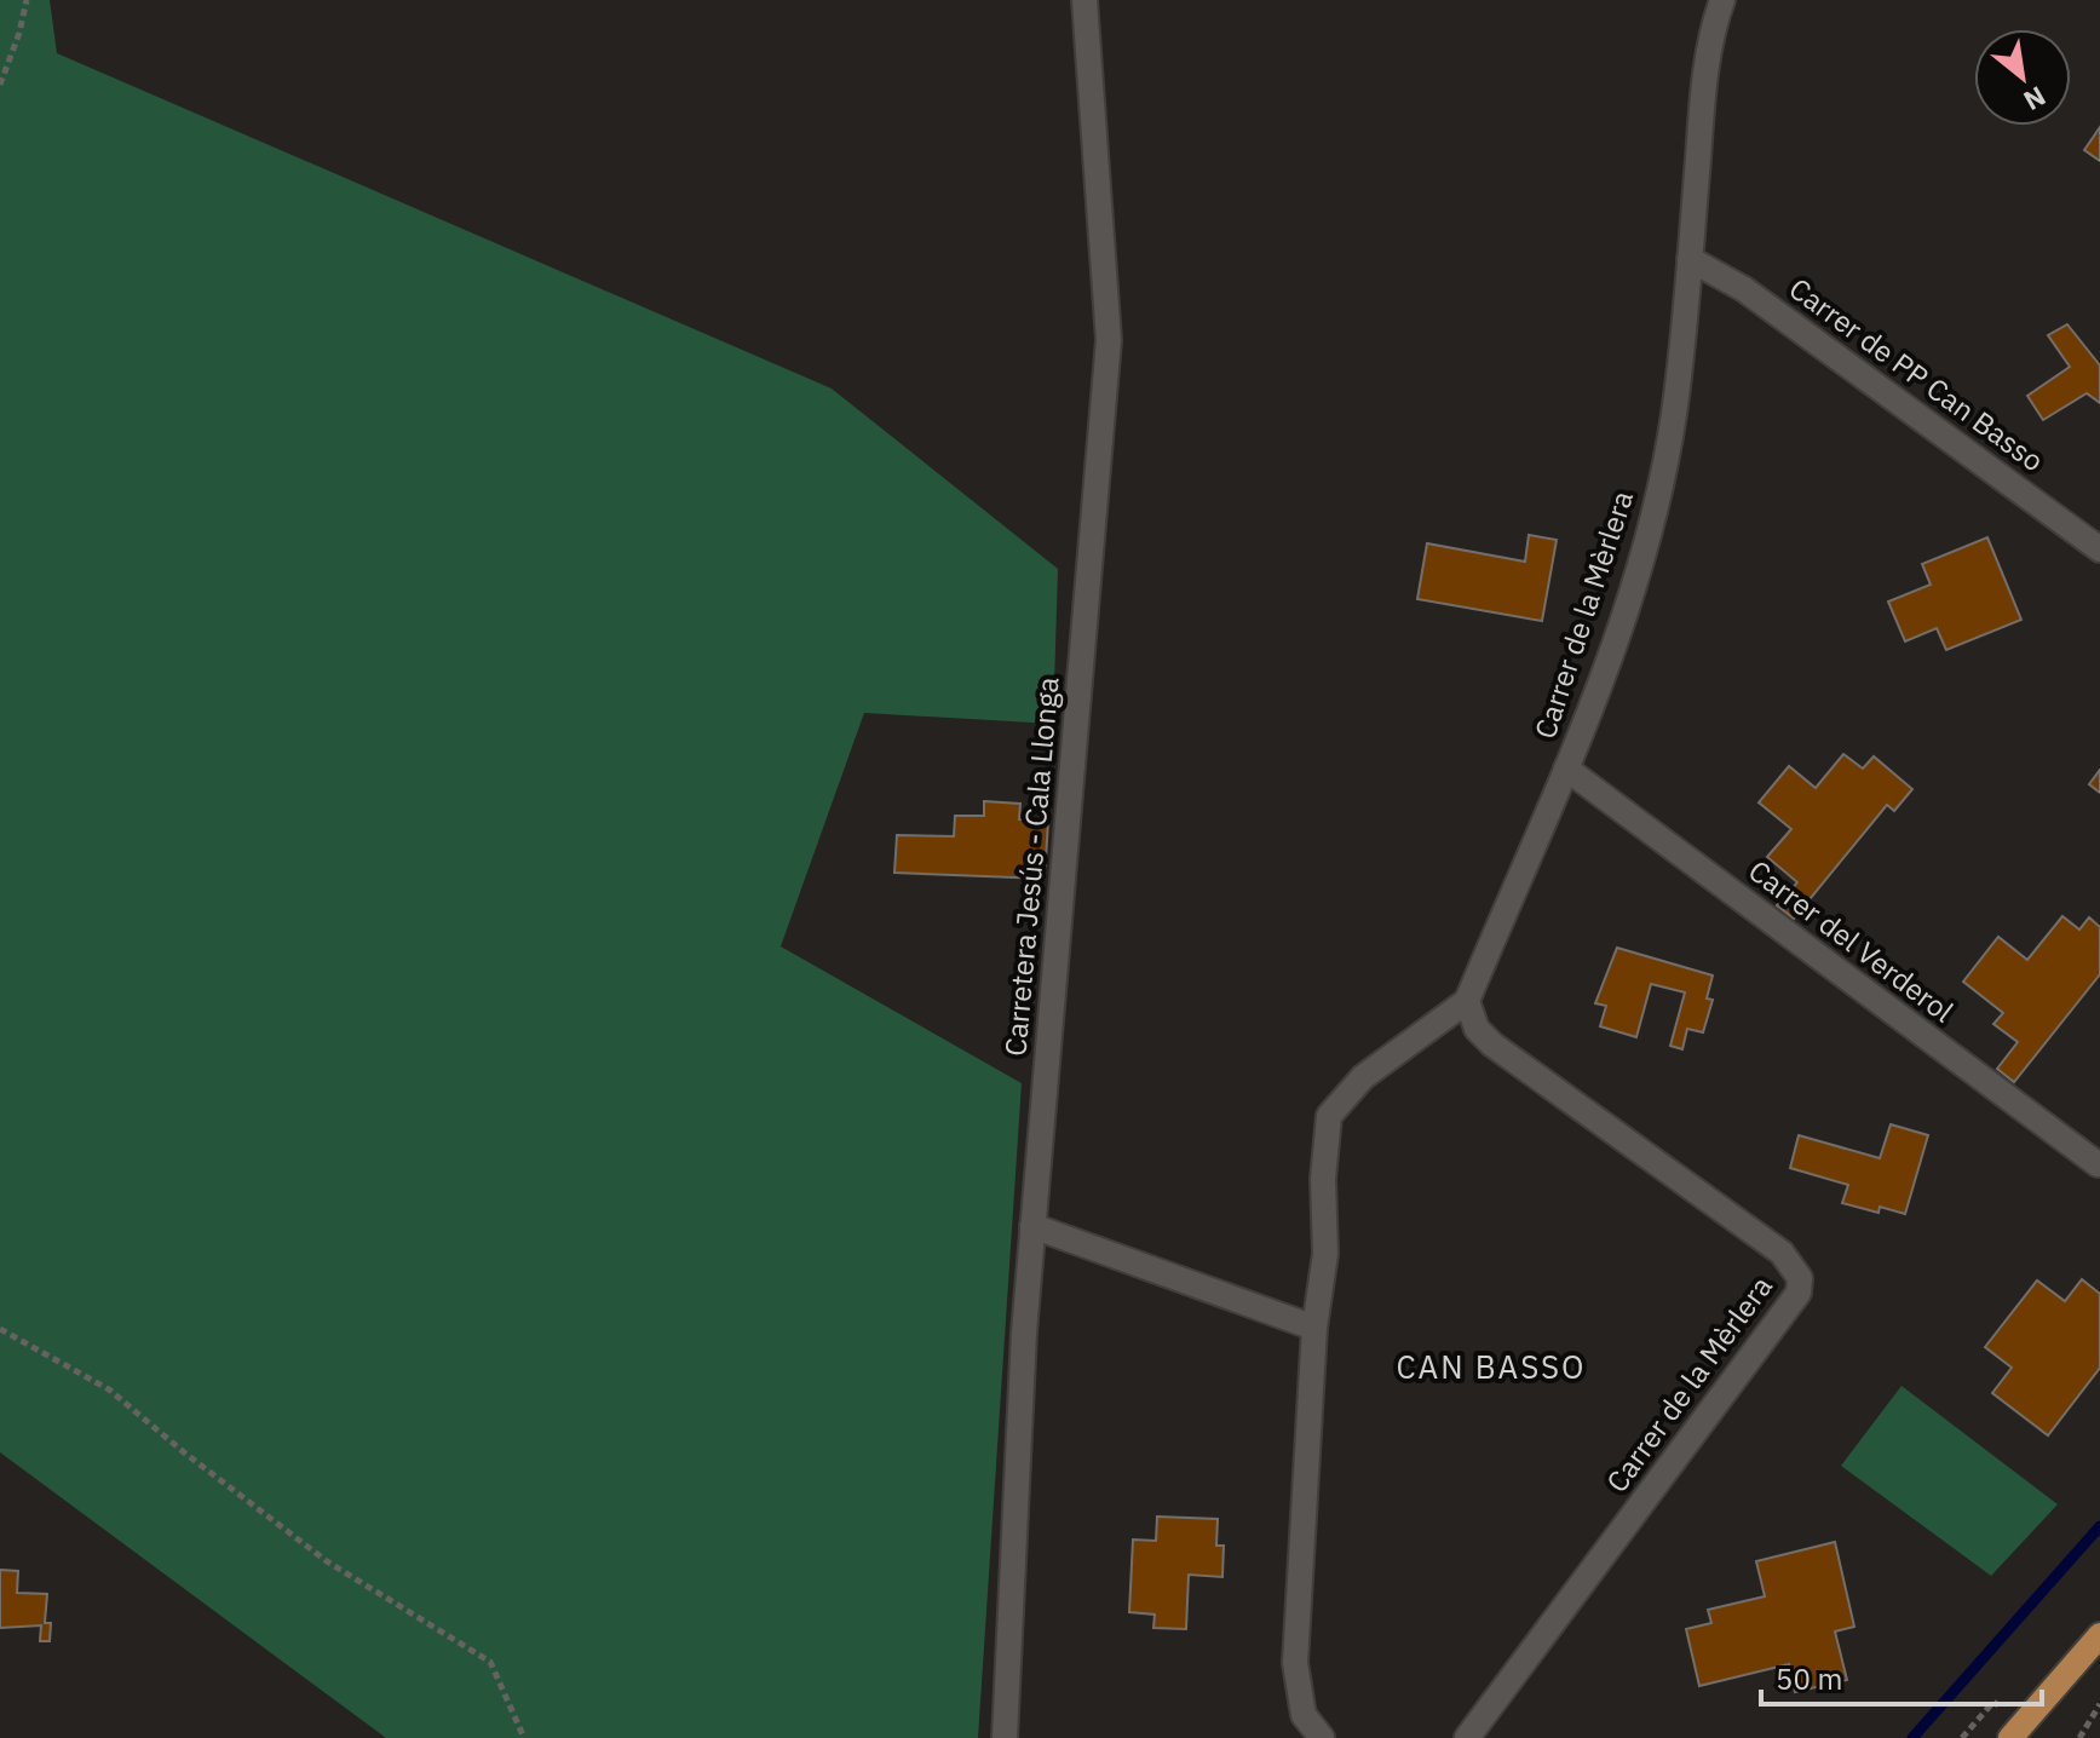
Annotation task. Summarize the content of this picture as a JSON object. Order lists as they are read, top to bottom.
{
  "streets": {
    "street": [
      "Carrer de PP Can Basso",
      "Carrer de la Mèrlera",
      "Carretera Jesús - Cala Llonga",
      "Carrer del Verderol"
    ]
  },
  "crossings": [
    ["Carrer de PP Can Basso", "Carrer de la Mèrlera"],
    ["Carrer de la Mèrlera", "Carrer del Verderol"]
  ],
  "districts": ["CAN BASSO"],
  "scale_bar": "50 m",
  "north": "bottom right"
}
